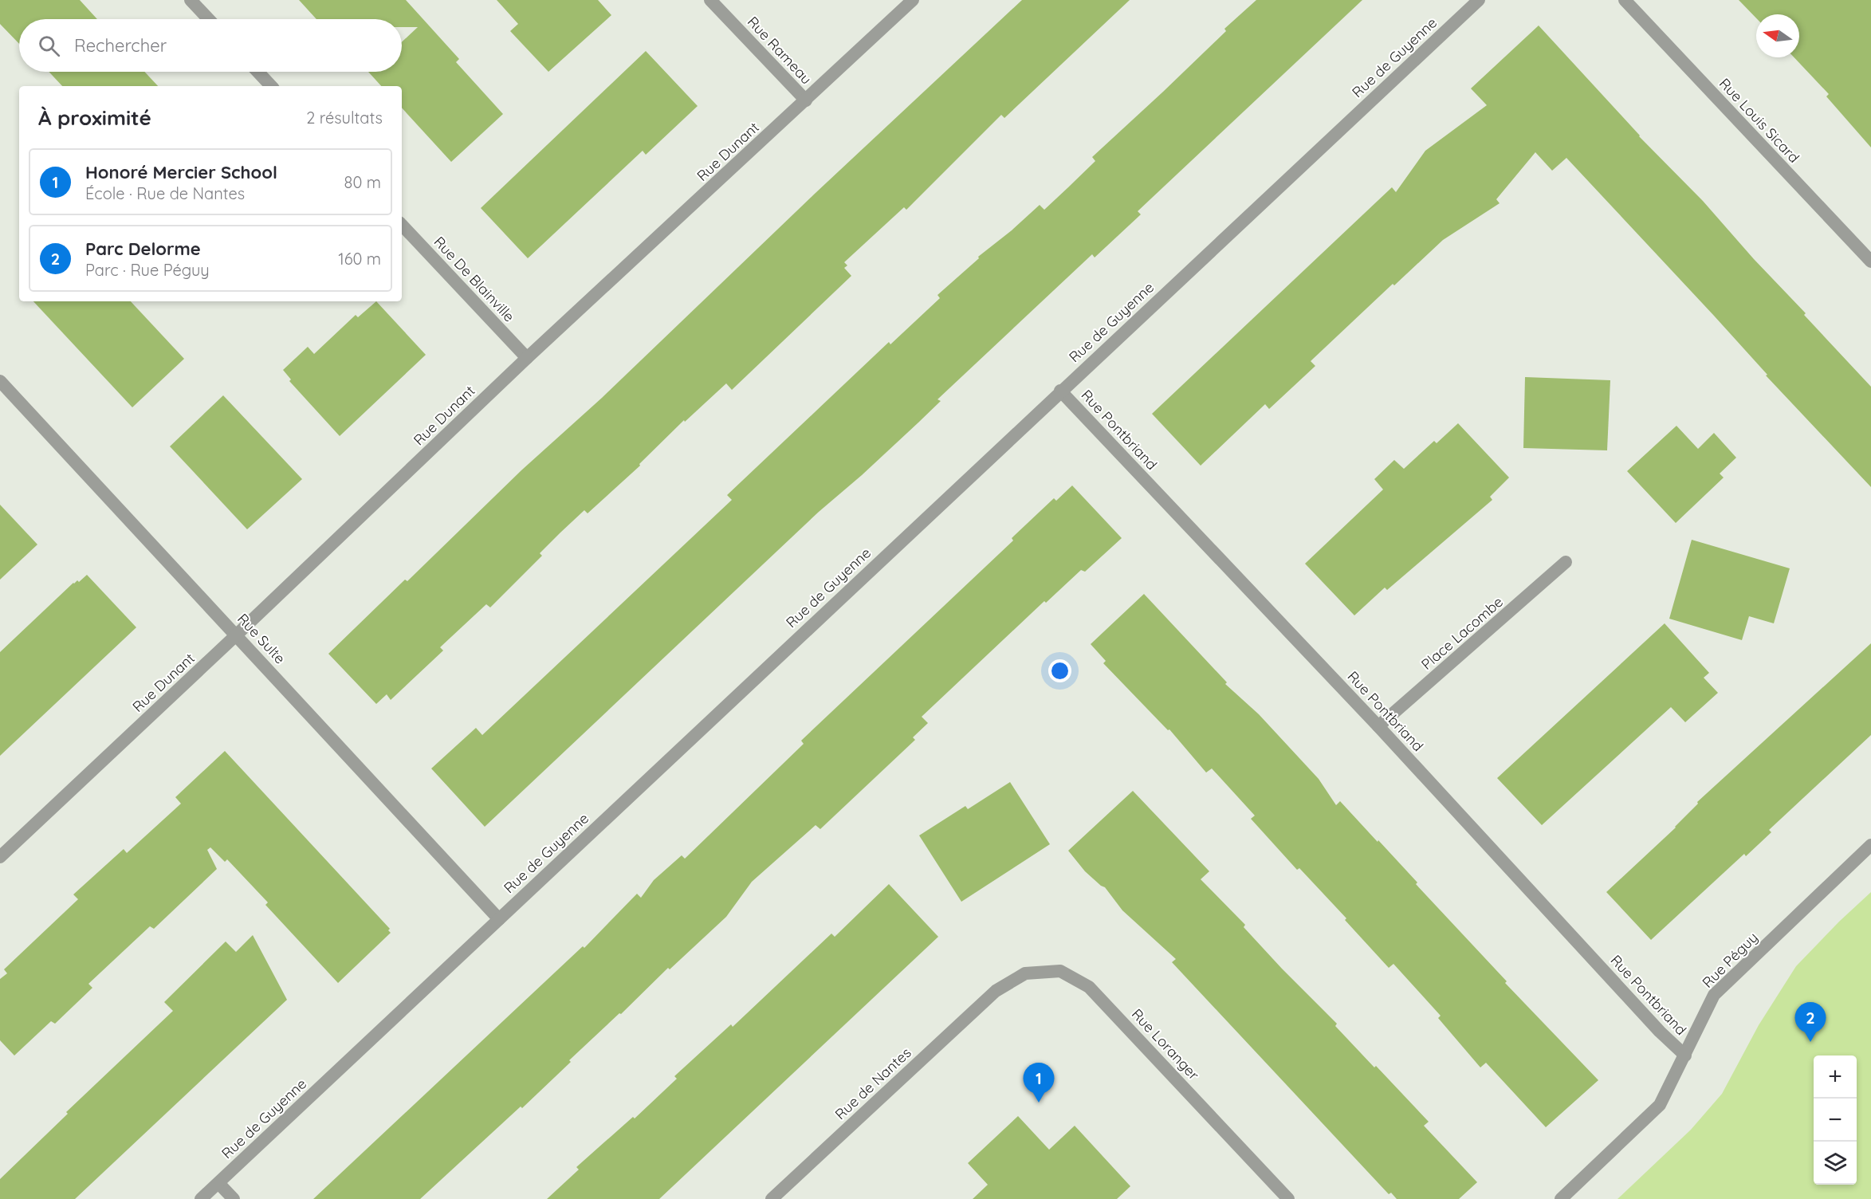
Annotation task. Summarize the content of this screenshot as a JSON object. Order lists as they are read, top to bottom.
{
  "streets": {
    "street": [
      "Rue Rameau",
      "Rue de Guyenne",
      "Rue Louis Sicard",
      "Rue Dunant",
      "Rue De Blainville",
      "Rue Pontbriand",
      "Place Lacombe",
      "Rue Sulte",
      "Rue Péguy",
      "Rue Loranger",
      "Rue de Nantes"
    ]
  },
  "crossings": [
    ["Rue Rameau", "Rue Dunant"],
    ["Rue de Guyenne", "Rue Pontbriand"],
    ["Rue de Guyenne", "Rue Sulte"],
    ["Rue Dunant", "Rue De Blainville"],
    ["Rue Dunant", "Rue Sulte"],
    ["Rue Pontbriand", "Place Lacombe"],
    ["Rue Pontbriand", "Rue Péguy"],
    ["Rue Loranger", "Rue de Nantes"]
  ],
  "north": "left",
  "page": {
    "search": "Rechercher",
    "heading": ["À proximité", "2 résultats"],
    "list": [
      {
        "mark": "1",
        "name": "Honoré Mercier School",
        "note": "École · Rue de Nantes",
        "value": "80 m"
      },
      {
        "mark": "2",
        "name": "Parc Delorme",
        "note": "Parc · Rue Péguy",
        "value": "160 m"
      }
    ],
    "pins": ["2", "1"],
    "map_buttons": ["+", "−"]
  }
}
